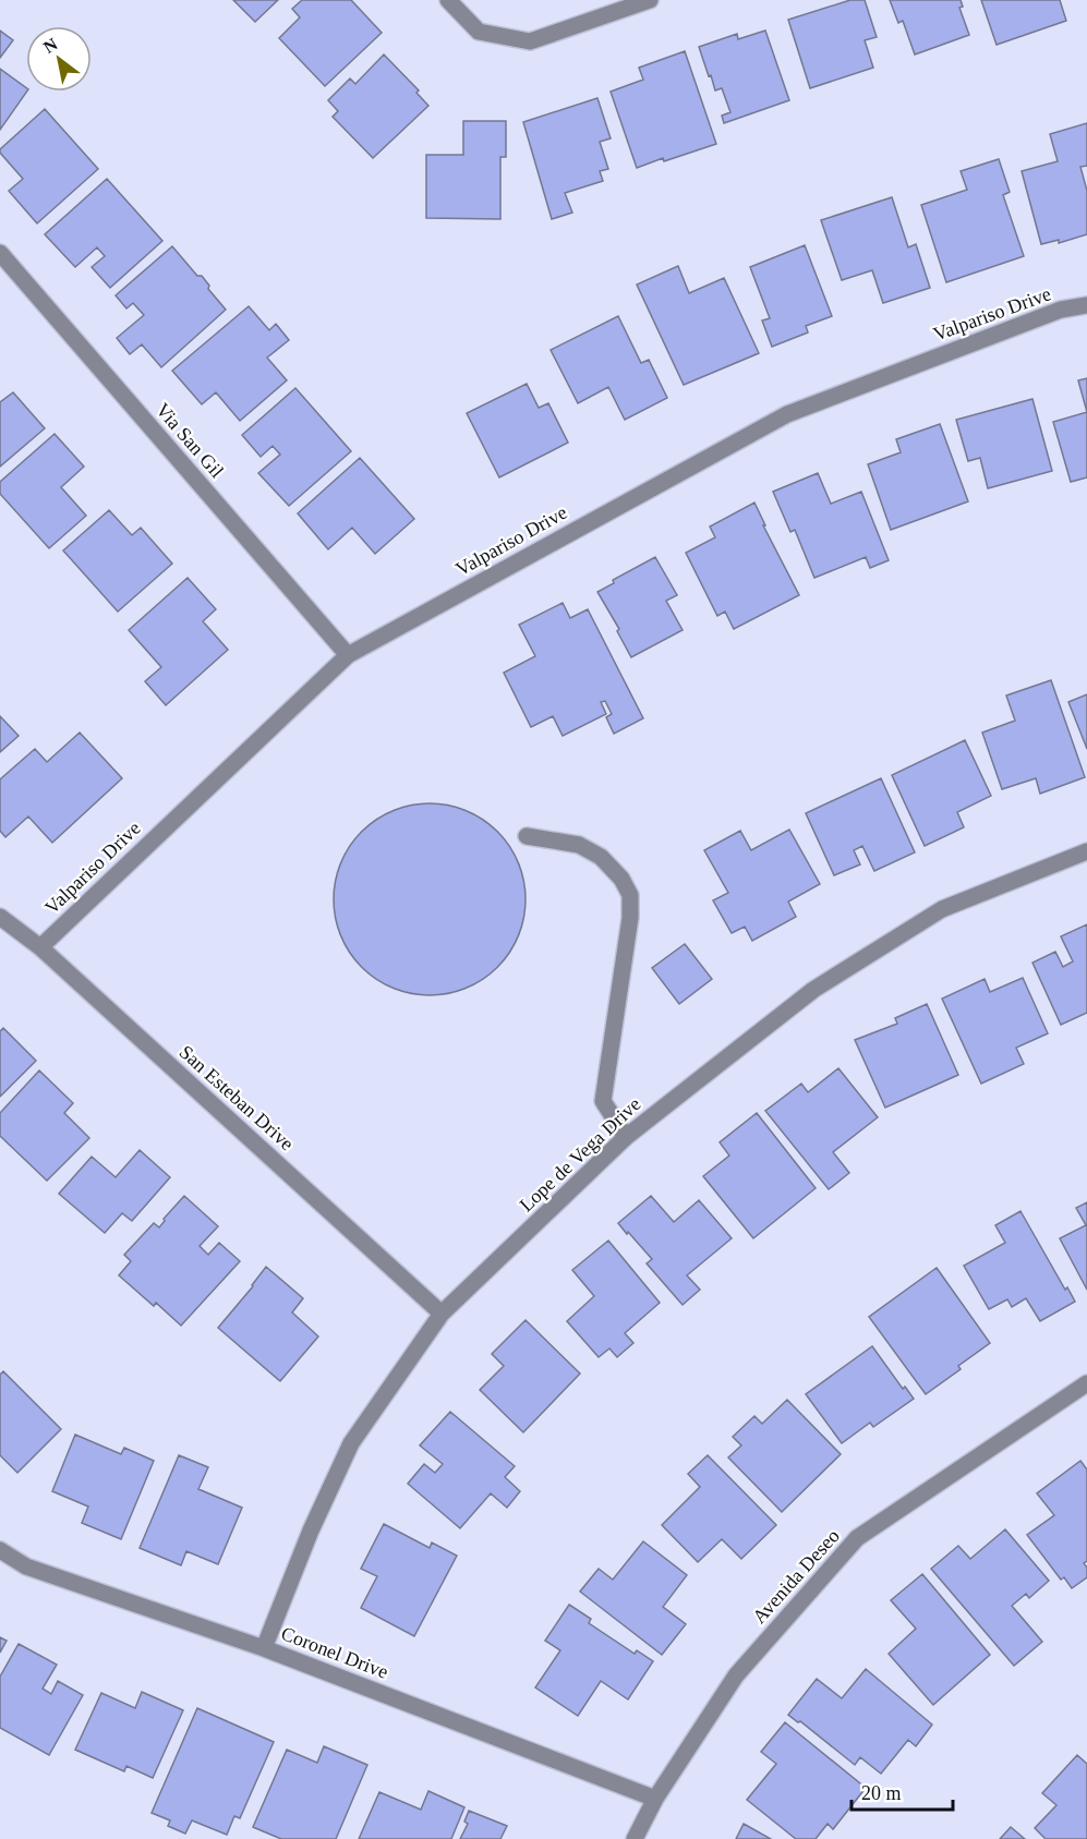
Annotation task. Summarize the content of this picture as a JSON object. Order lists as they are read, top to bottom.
{
  "streets": {
    "street": [
      "Valpariso Drive",
      "Via San Gil",
      "San Esteban Drive",
      "Lope de Vega Drive",
      "Avenida Deseo",
      "Coronel Drive"
    ]
  },
  "crossings": [
    ["Valpariso Drive", "Via San Gil"],
    ["Valpariso Drive", "San Esteban Drive"],
    ["San Esteban Drive", "Lope de Vega Drive"],
    ["Lope de Vega Drive", "Coronel Drive"],
    ["Avenida Deseo", "Coronel Drive"]
  ],
  "scale_bar": "20 m",
  "north": "top left"
}
